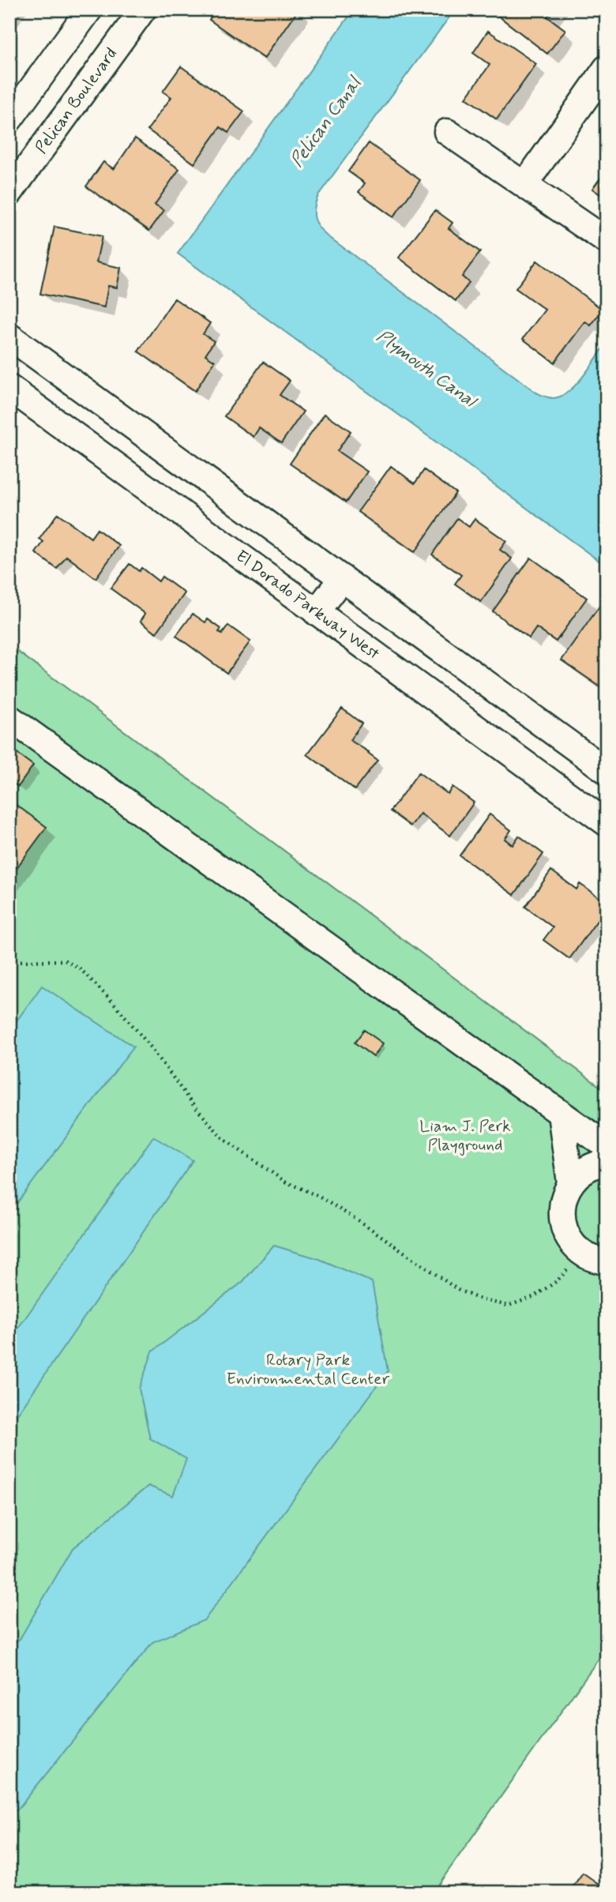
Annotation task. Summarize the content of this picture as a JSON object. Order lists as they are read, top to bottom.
{
  "streets": {
    "street": ["Pelican Boulevard", "El Dorado Parkway West"]
  },
  "water": ["Pelican Canal", "Plymouth Canal"],
  "parks": ["Liam J. Perk Playground", "Rotary Park Environmental Center"]
}
